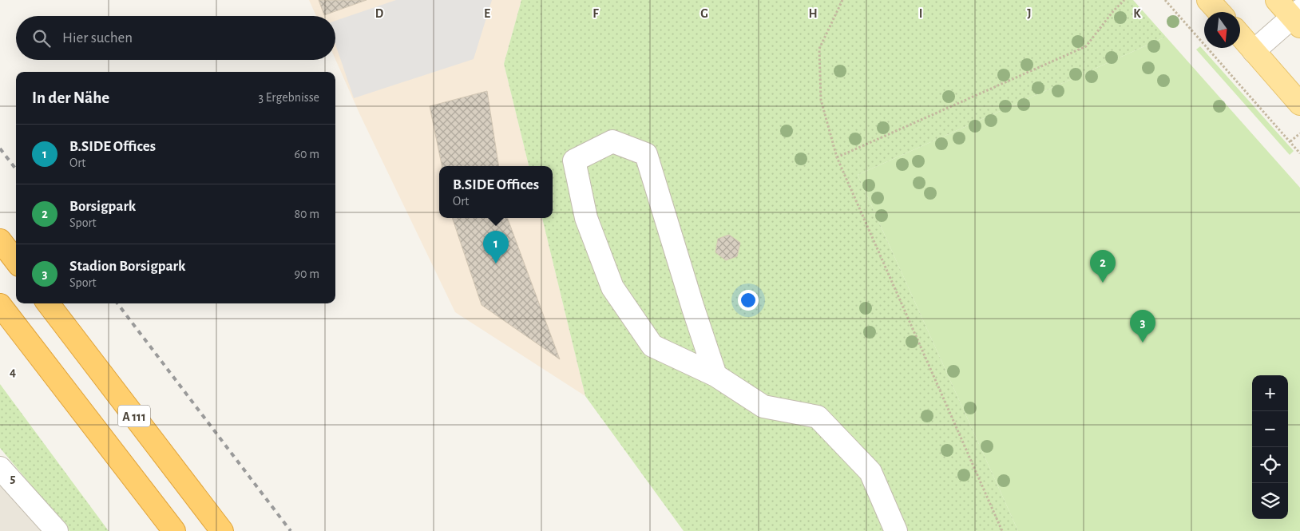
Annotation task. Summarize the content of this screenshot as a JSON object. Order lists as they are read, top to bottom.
{
  "streets": {
    "highway": ["A 111"]
  },
  "north": "bottom",
  "page": {
    "search": "Hier suchen",
    "heading": ["In der Nähe", "3 Ergebnisse"],
    "list": [
      {
        "mark": "1",
        "name": "B.SIDE Offices",
        "note": "Ort",
        "value": "60 m"
      },
      {
        "mark": "2",
        "name": "Borsigpark",
        "note": "Sport",
        "value": "80 m"
      },
      {
        "mark": "3",
        "name": "Stadion Borsigpark",
        "note": "Sport",
        "value": "90 m"
      }
    ],
    "popup": ["B.SIDE Offices", "Ort"],
    "pins": ["1", "2", "3"],
    "map_buttons": ["+", "−"]
  },
  "grid": {
    "columns": [
      "D",
      "E",
      "F",
      "G",
      "H",
      "I",
      "J",
      "K"
    ],
    "rows": ["4", "5"]
  }
}
